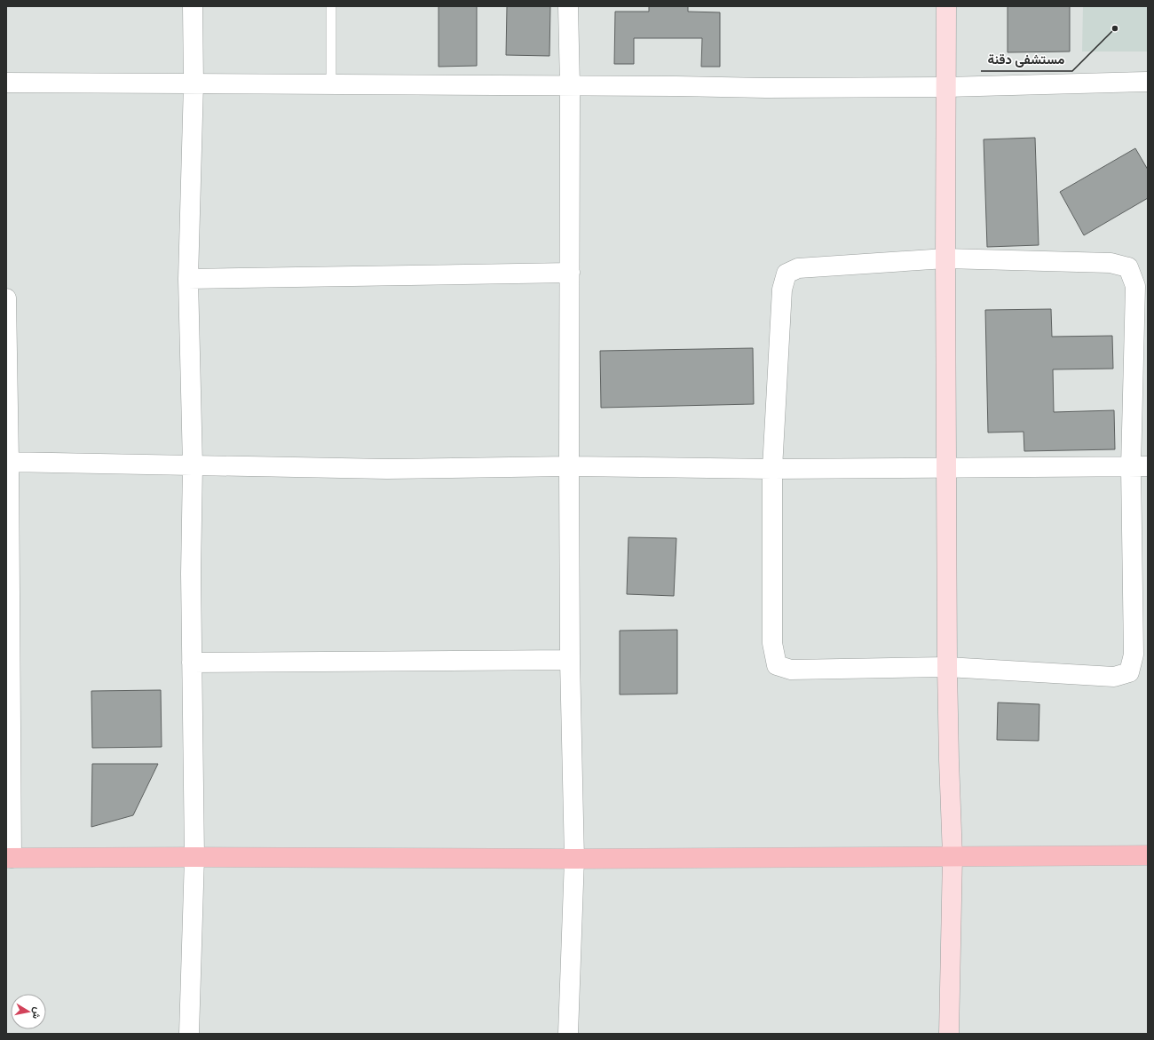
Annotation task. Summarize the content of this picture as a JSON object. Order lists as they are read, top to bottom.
{
  "places": ["مستشفى دقنة"],
  "north": "right"
}
